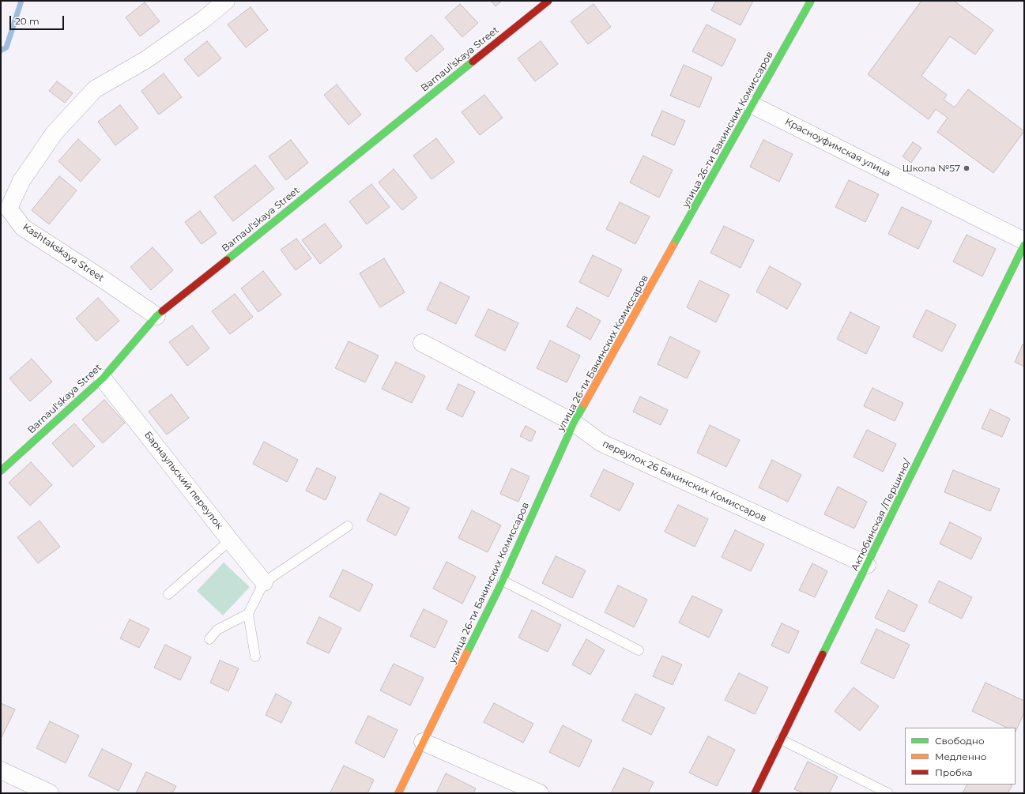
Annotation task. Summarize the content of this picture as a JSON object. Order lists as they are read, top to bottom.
{
  "streets": {
    "street": [
      "Barnaul'skaya Street",
      "улица 26-ти Бакинских Комиссаров",
      "Красноуфимская улица",
      "Kashtakskaya Street",
      "Барнаульский переулок",
      "переулок 26 Бакинских Комиссаров",
      "Актюбинская /Першино/"
    ]
  },
  "crossings": [
    ["Barnaul'skaya Street", "Kashtakskaya Street"],
    ["Barnaul'skaya Street", "Барнаульский переулок"],
    ["улица 26-ти Бакинских Комиссаров", "Красноуфимская улица"],
    ["улица 26-ти Бакинских Комиссаров", "переулок 26 Бакинских Комиссаров"],
    ["переулок 26 Бакинских Комиссаров", "Актюбинская /Першино/"]
  ],
  "places": ["Школа №57"],
  "legend": ["Свободно", "Медленно", "Пробка"],
  "scale_bar": "20 m"
}
